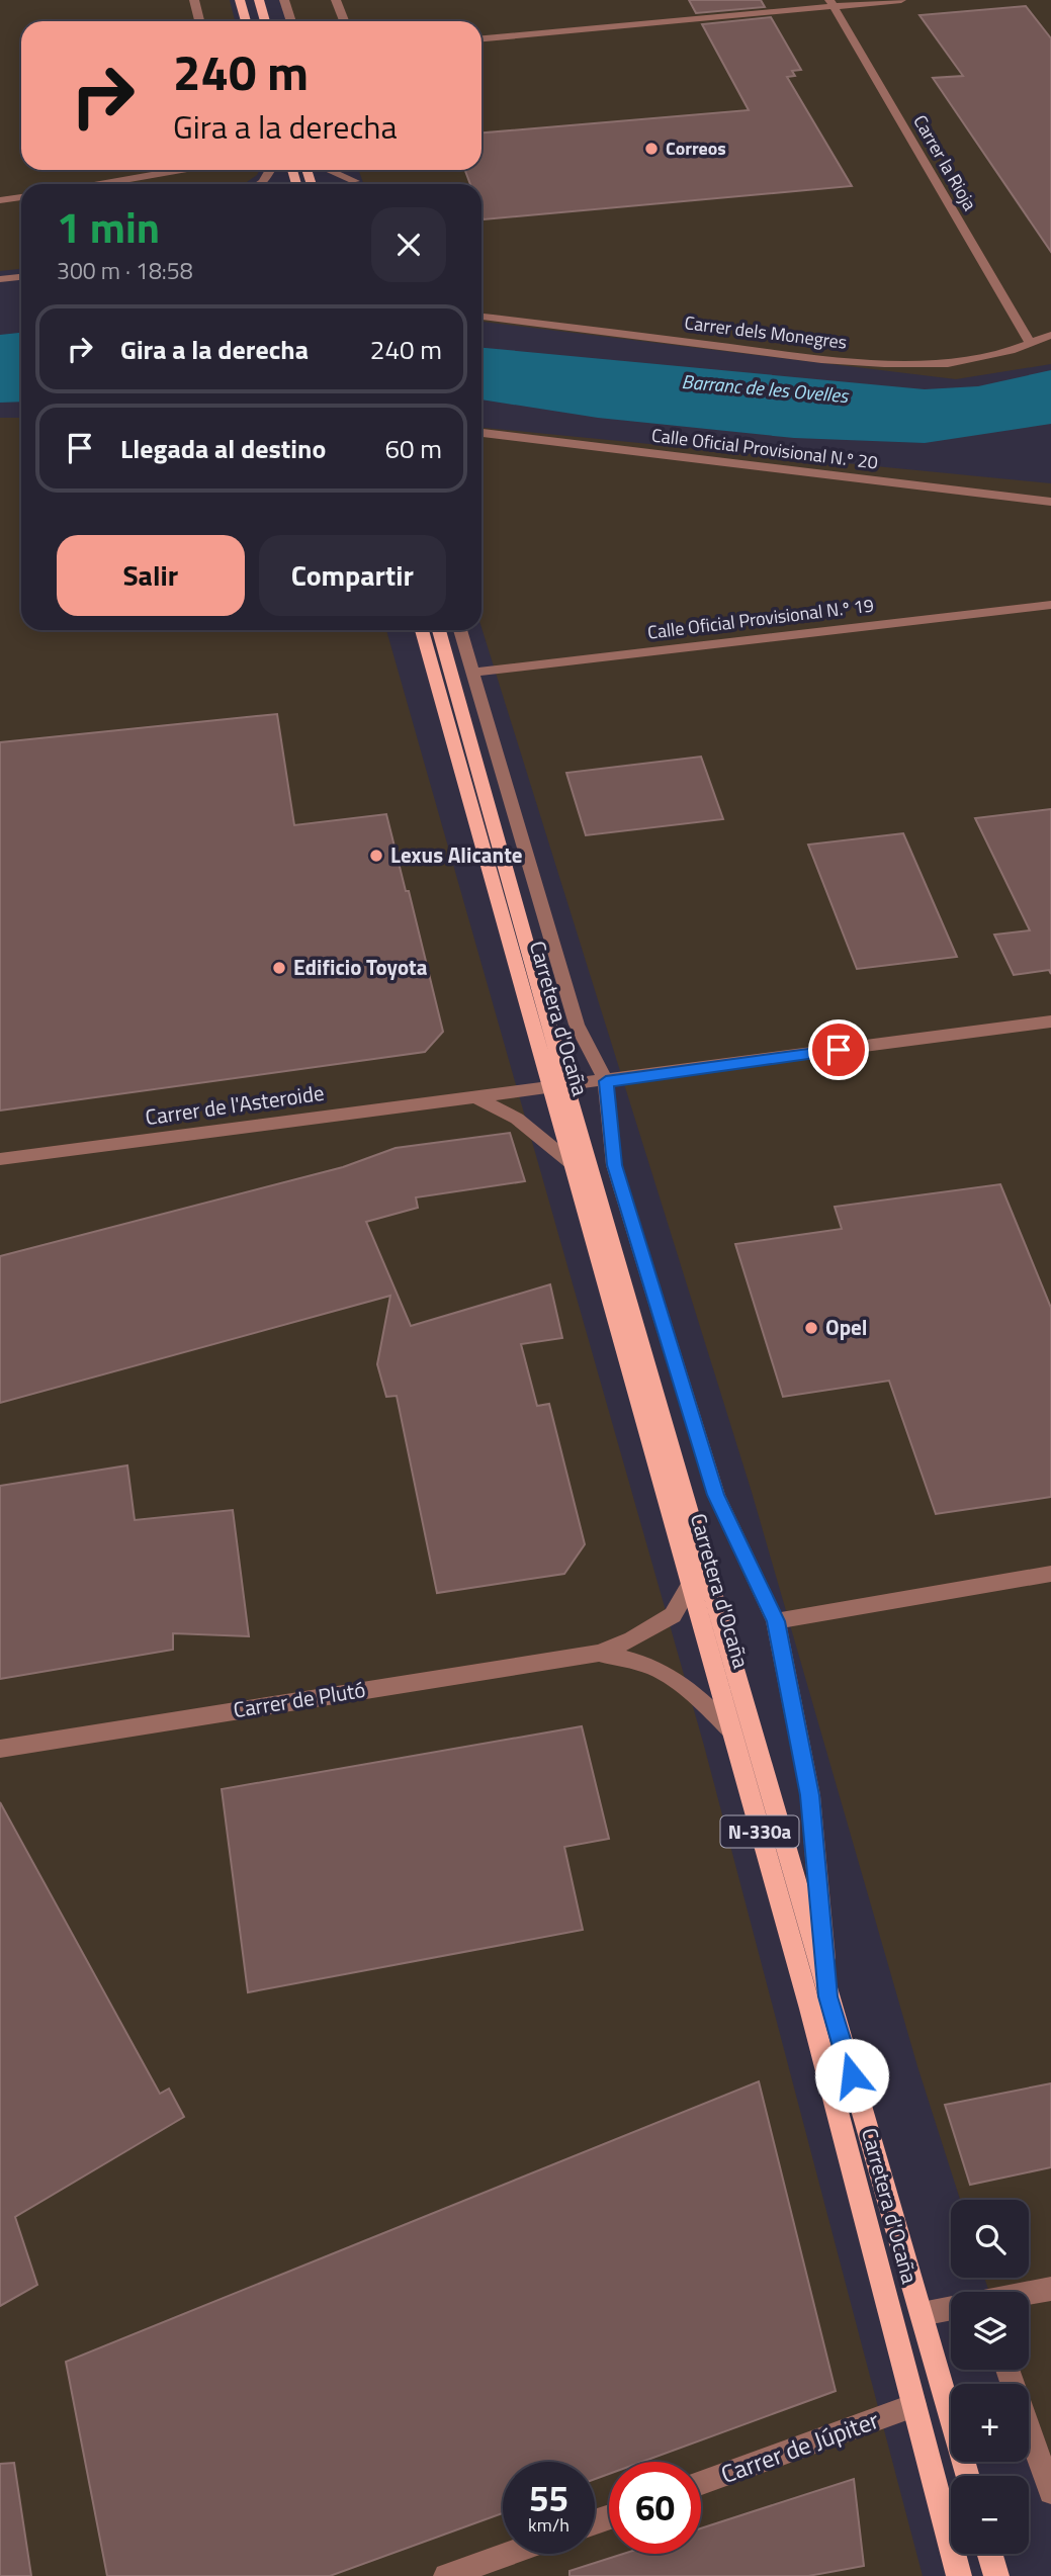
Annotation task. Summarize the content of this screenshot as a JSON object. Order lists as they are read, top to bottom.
{
  "streets": {
    "main road": ["Carretera d'Ocaña", "N-330a"],
    "street": [
      "Carrer la Rioja",
      "Carrer dels Monegres",
      "Calle Oficial Provisional N.º 20",
      "Calle Oficial Provisional N.º 19",
      "Carrer de l'Asteroide",
      "Carrer de Plutó",
      "Carrer de Júpiter"
    ]
  },
  "crossings": [
    ["Carrer la Rioja", "Carrer dels Monegres"],
    ["Calle Oficial Provisional N.º 19", "Carretera d'Ocaña"],
    ["Carretera d'Ocaña", "Carrer de l'Asteroide"],
    ["Carretera d'Ocaña", "Carrer de Plutó"],
    ["Carretera d'Ocaña", "Carrer de Júpiter"]
  ],
  "water": ["Barranc de les Ovelles"],
  "places": [
    "Correos",
    "Lexus Alicante",
    "Edificio Toyota",
    "Opel"
  ],
  "page": {
    "turn": ["240 m", "Gira a la derecha"],
    "heading": ["1 min", "300 m · 18:58"],
    "list": [
      {
        "name": "Gira a la derecha",
        "value": "240 m"
      },
      {
        "name": "Llegada al destino",
        "value": "60 m"
      }
    ],
    "buttons": ["Salir", "Compartir"],
    "map_buttons": ["+", "−"],
    "speed": "55 km/h",
    "limit": "60"
  }
}
